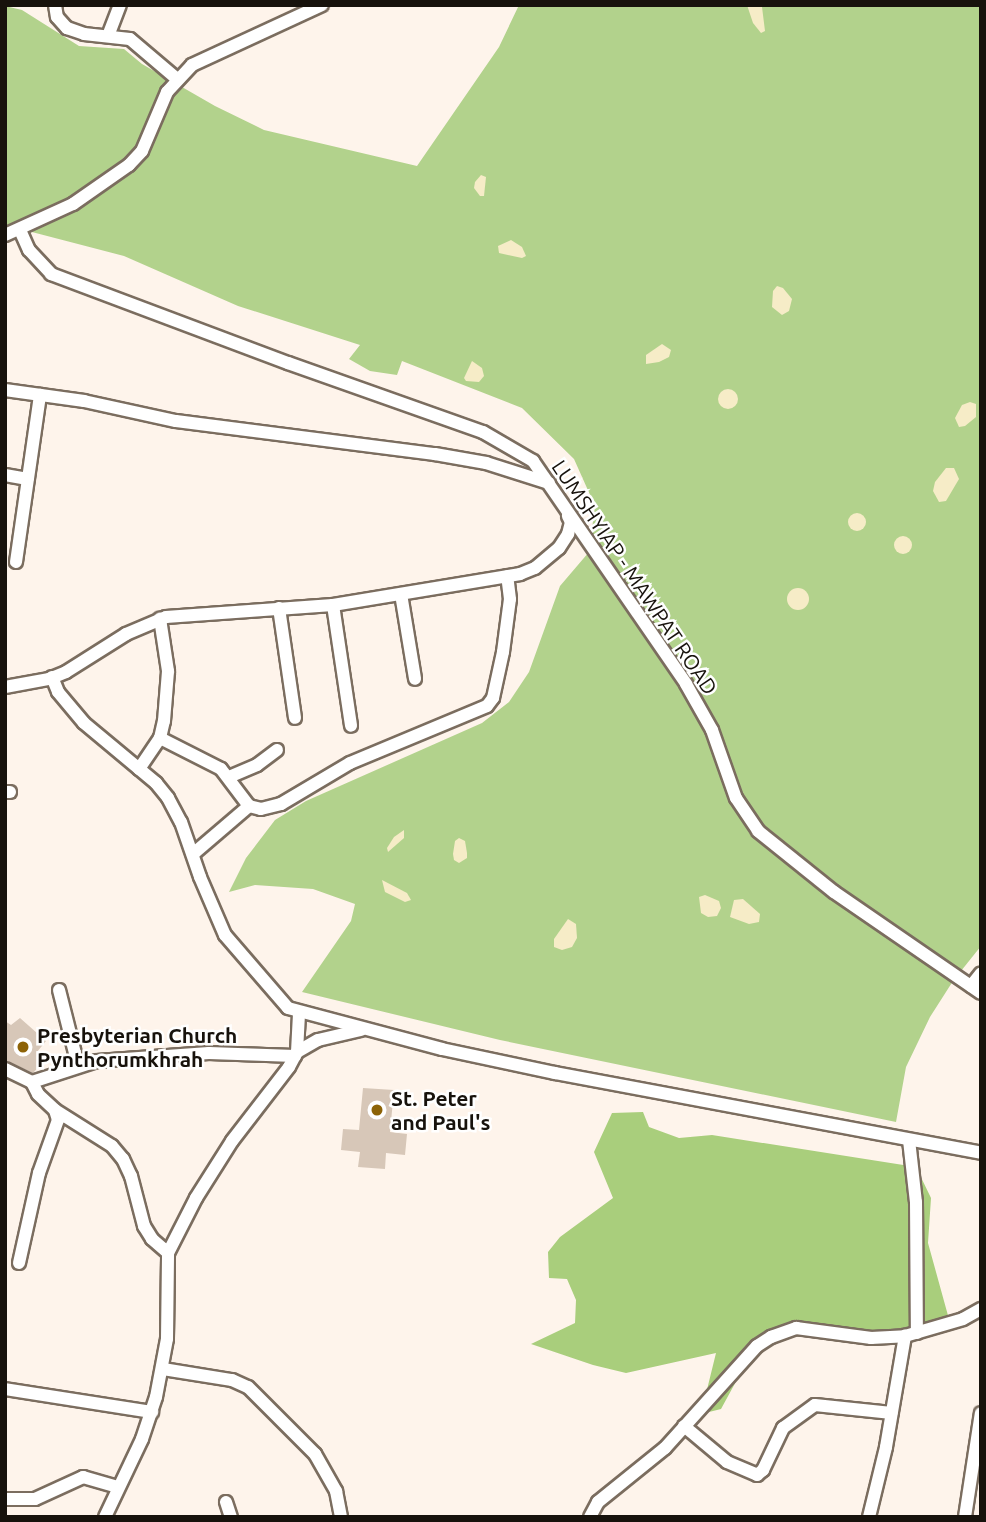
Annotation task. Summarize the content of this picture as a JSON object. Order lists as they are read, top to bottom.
{
  "streets": {
    "street": ["LUMSHYIAP - MAWPAT ROAD"]
  },
  "places": ["Presbyterian Church Pynthorumkhrah", "St. Peter and Paul's"]
}
